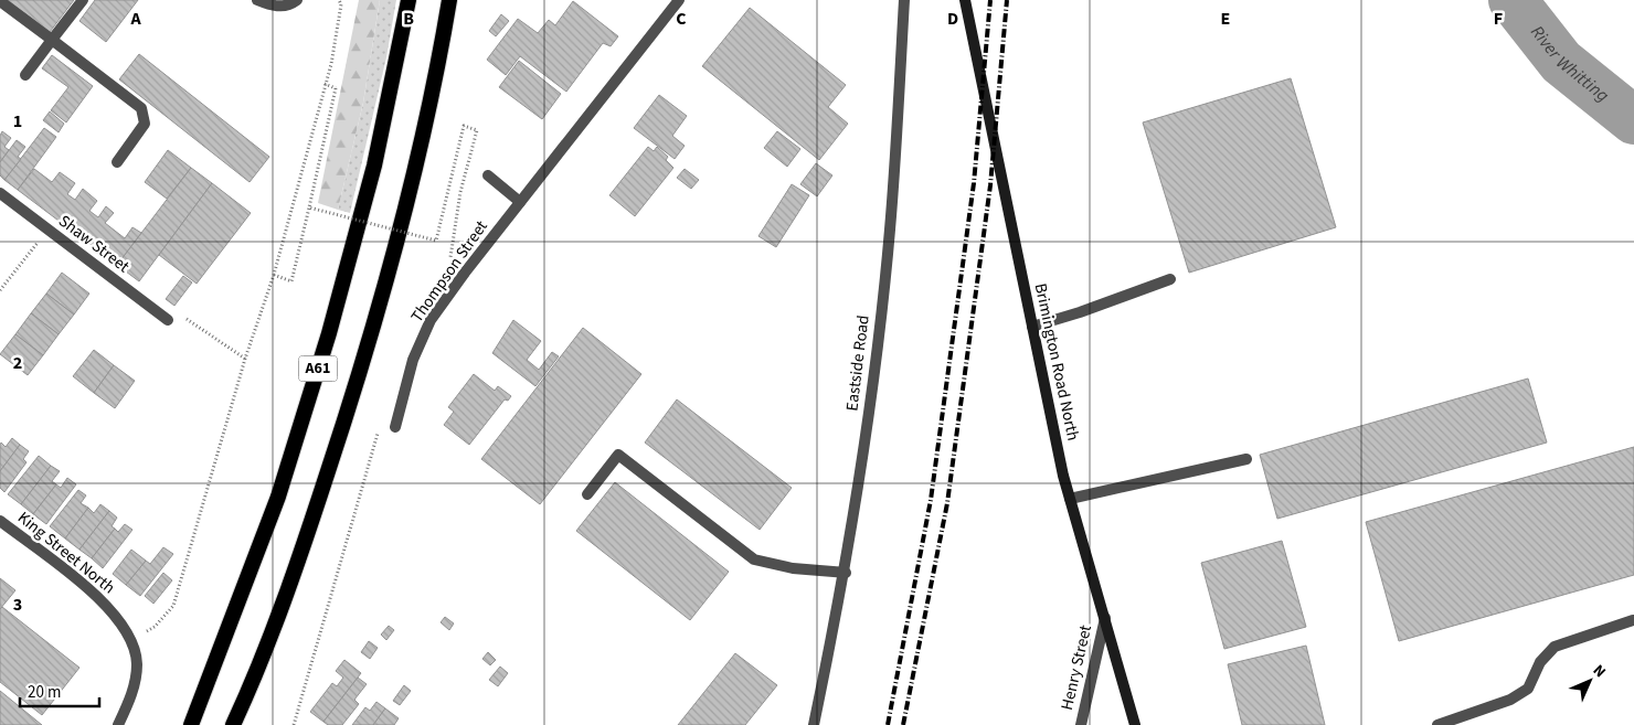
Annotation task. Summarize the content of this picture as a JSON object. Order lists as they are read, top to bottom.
{
  "streets": {
    "highway": ["A61"],
    "main road": ["Brimington Road North"],
    "street": [
      "Shaw Street",
      "Thompson Street",
      "Eastside Road",
      "King Street North",
      "Henry Street"
    ]
  },
  "crossings": [
    ["Brimington Road North", "Henry Street"]
  ],
  "water": ["River Whitting"],
  "scale_bar": "20 m",
  "north": "top right",
  "grid": {
    "columns": [
      "A",
      "B",
      "C",
      "D",
      "E",
      "F"
    ],
    "rows": ["1", "2", "3"]
  }
}
